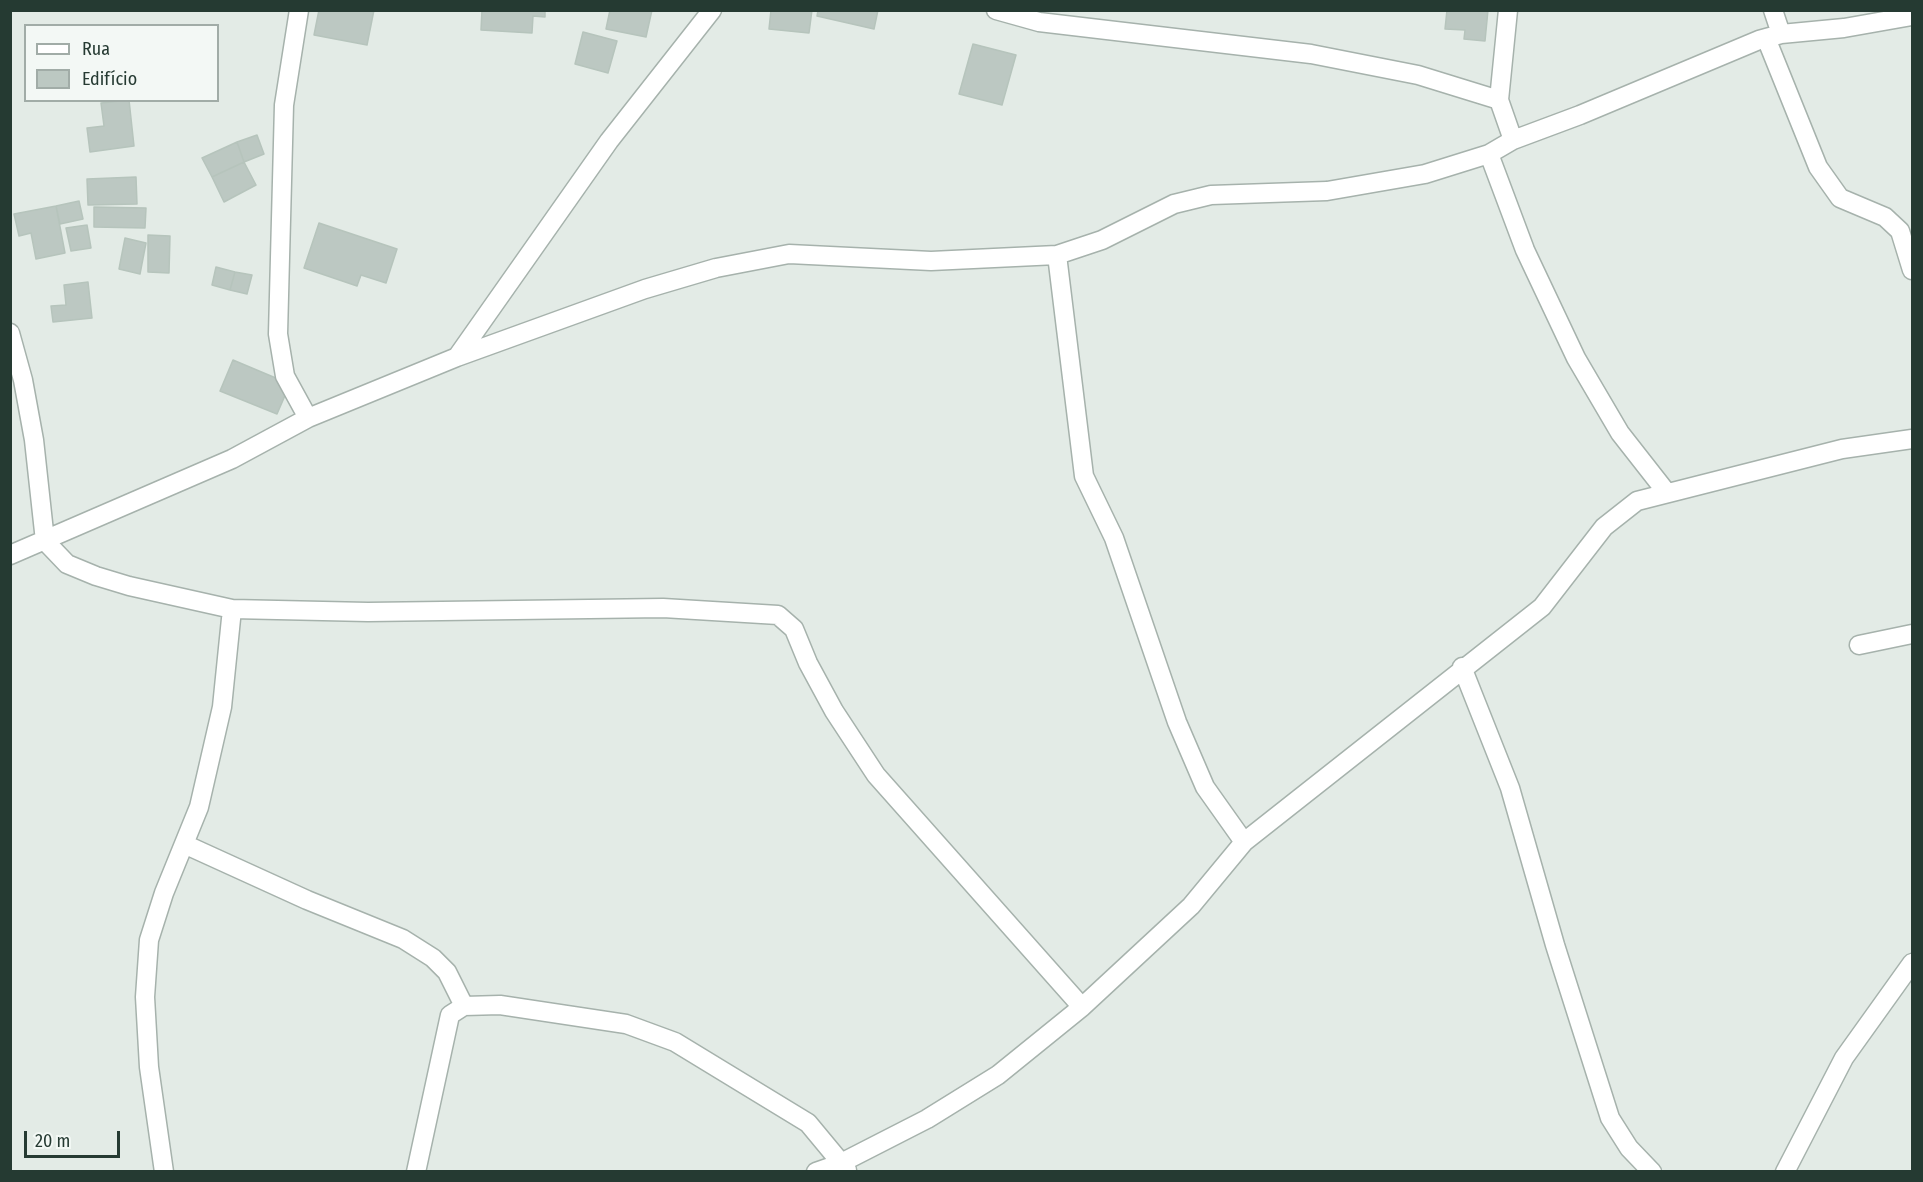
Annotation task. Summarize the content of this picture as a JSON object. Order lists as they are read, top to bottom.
{
  "legend": ["Rua", "Edifício"],
  "scale_bar": "20 m"
}
